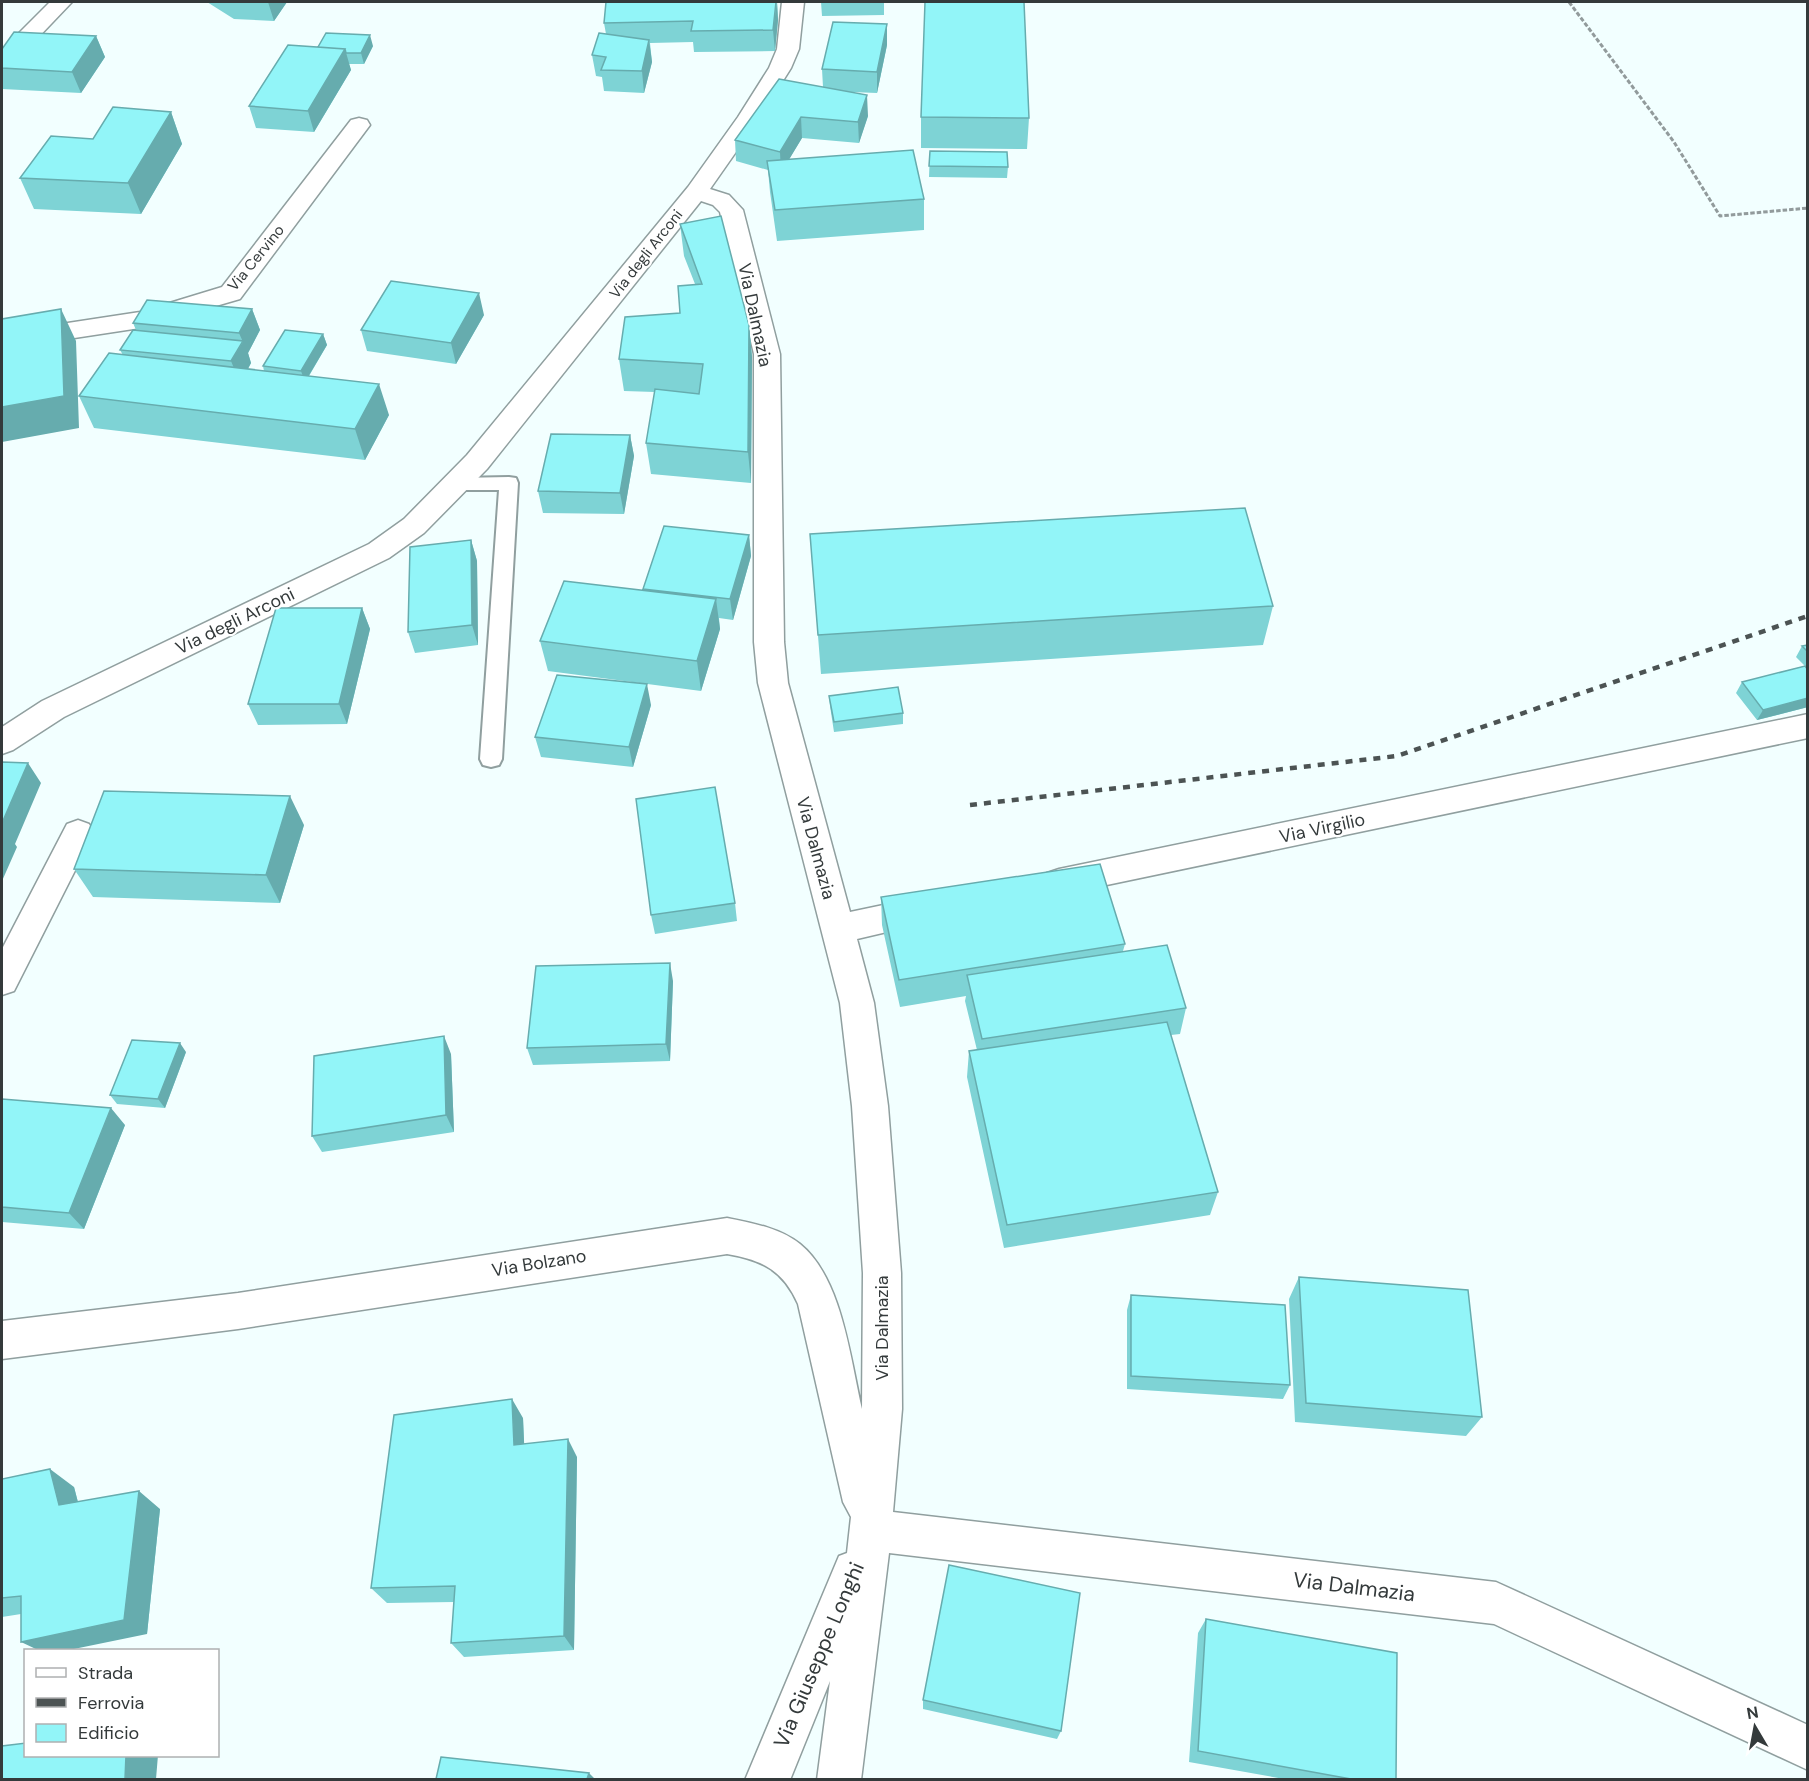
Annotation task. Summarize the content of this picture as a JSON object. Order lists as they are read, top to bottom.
{
  "streets": {
    "street": [
      "Via degli Arconi",
      "Via Cervino",
      "Via Dalmazia",
      "Via Virgilio",
      "Via Bolzano",
      "Via Giuseppe Longhi"
    ]
  },
  "crossings": [
    ["Via degli Arconi", "Via Dalmazia"],
    ["Via Dalmazia", "Via Bolzano"],
    ["Via Dalmazia", "Via Giuseppe Longhi"],
    ["Via Bolzano", "Via Giuseppe Longhi"]
  ],
  "legend": ["Strada", "Ferrovia", "Edificio"],
  "north": "top"
}
